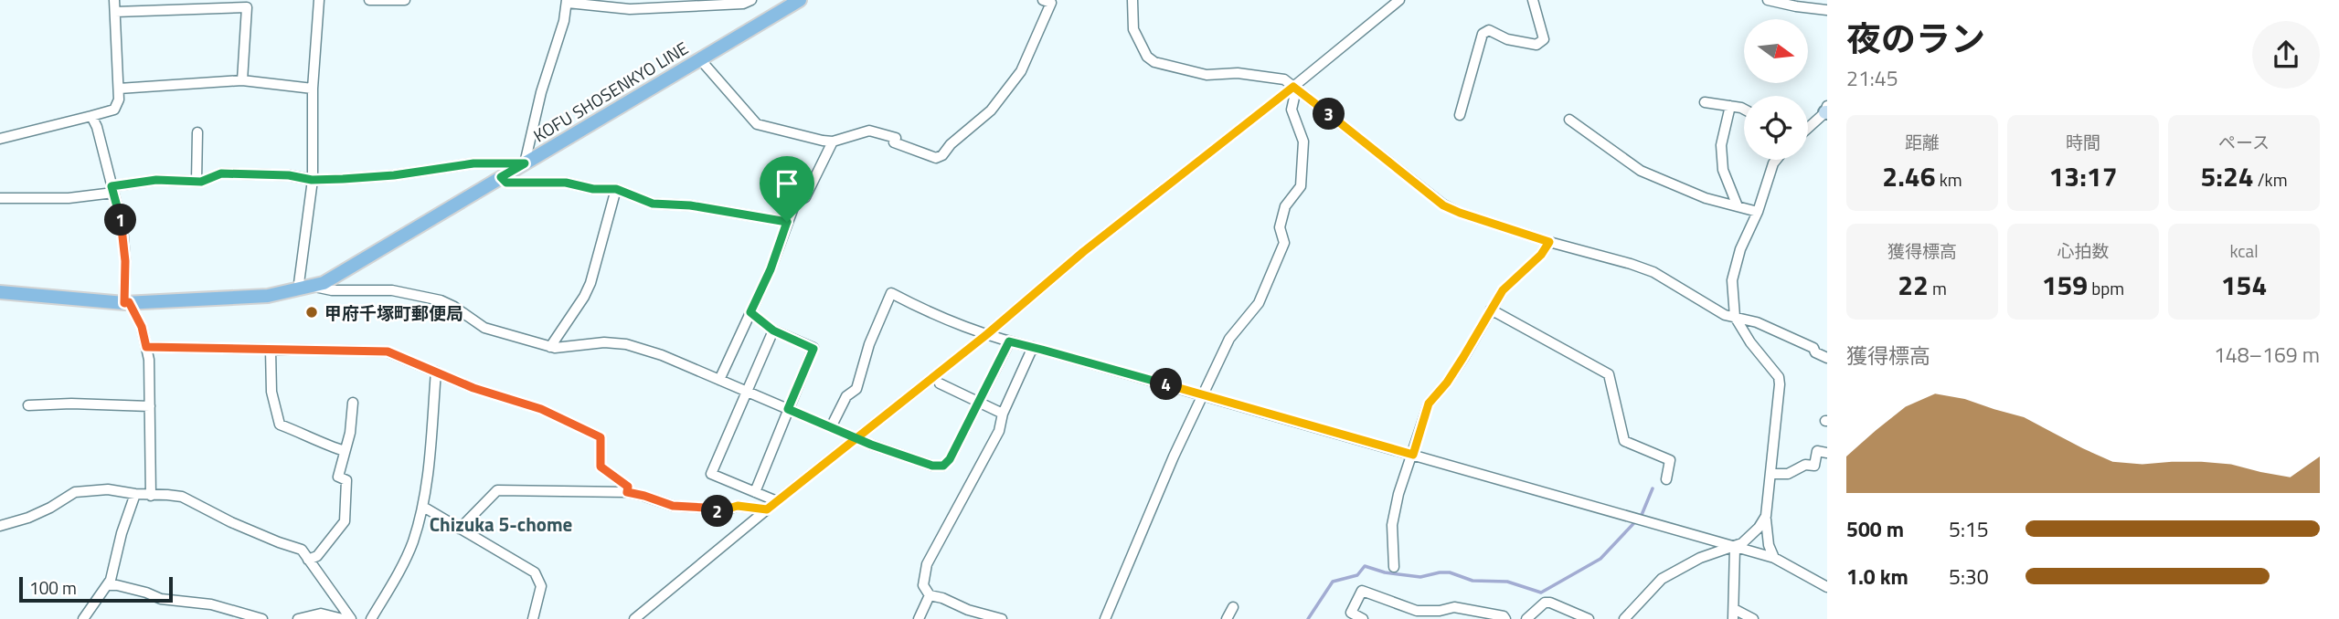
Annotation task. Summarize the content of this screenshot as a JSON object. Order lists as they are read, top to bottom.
{
  "streets": {
    "main road": ["KOFU SHOSENKYO LINE"]
  },
  "districts": ["Chizuka 5-chome"],
  "places": ["甲府千塚町郵便局"],
  "scale_bar": "100 m",
  "north": "right",
  "page": {
    "heading": ["夜のラン", "21:45"],
    "pins": [
      "3",
      "1",
      "4",
      "2"
    ],
    "stats": [
      ["距離", "2.46 km"],
      ["時間", "13:17"],
      ["ペース", "5:24 /km"],
      ["獲得標高", "22 m"],
      ["心拍数", "159 bpm"],
      ["kcal", "154"]
    ],
    "chart": ["獲得標高", "148–169 m"],
    "list": [
      {
        "name": "500 m",
        "note": "5:15"
      },
      {
        "name": "1.0 km",
        "note": "5:30"
      }
    ],
    "scale": "100 m"
  }
}
